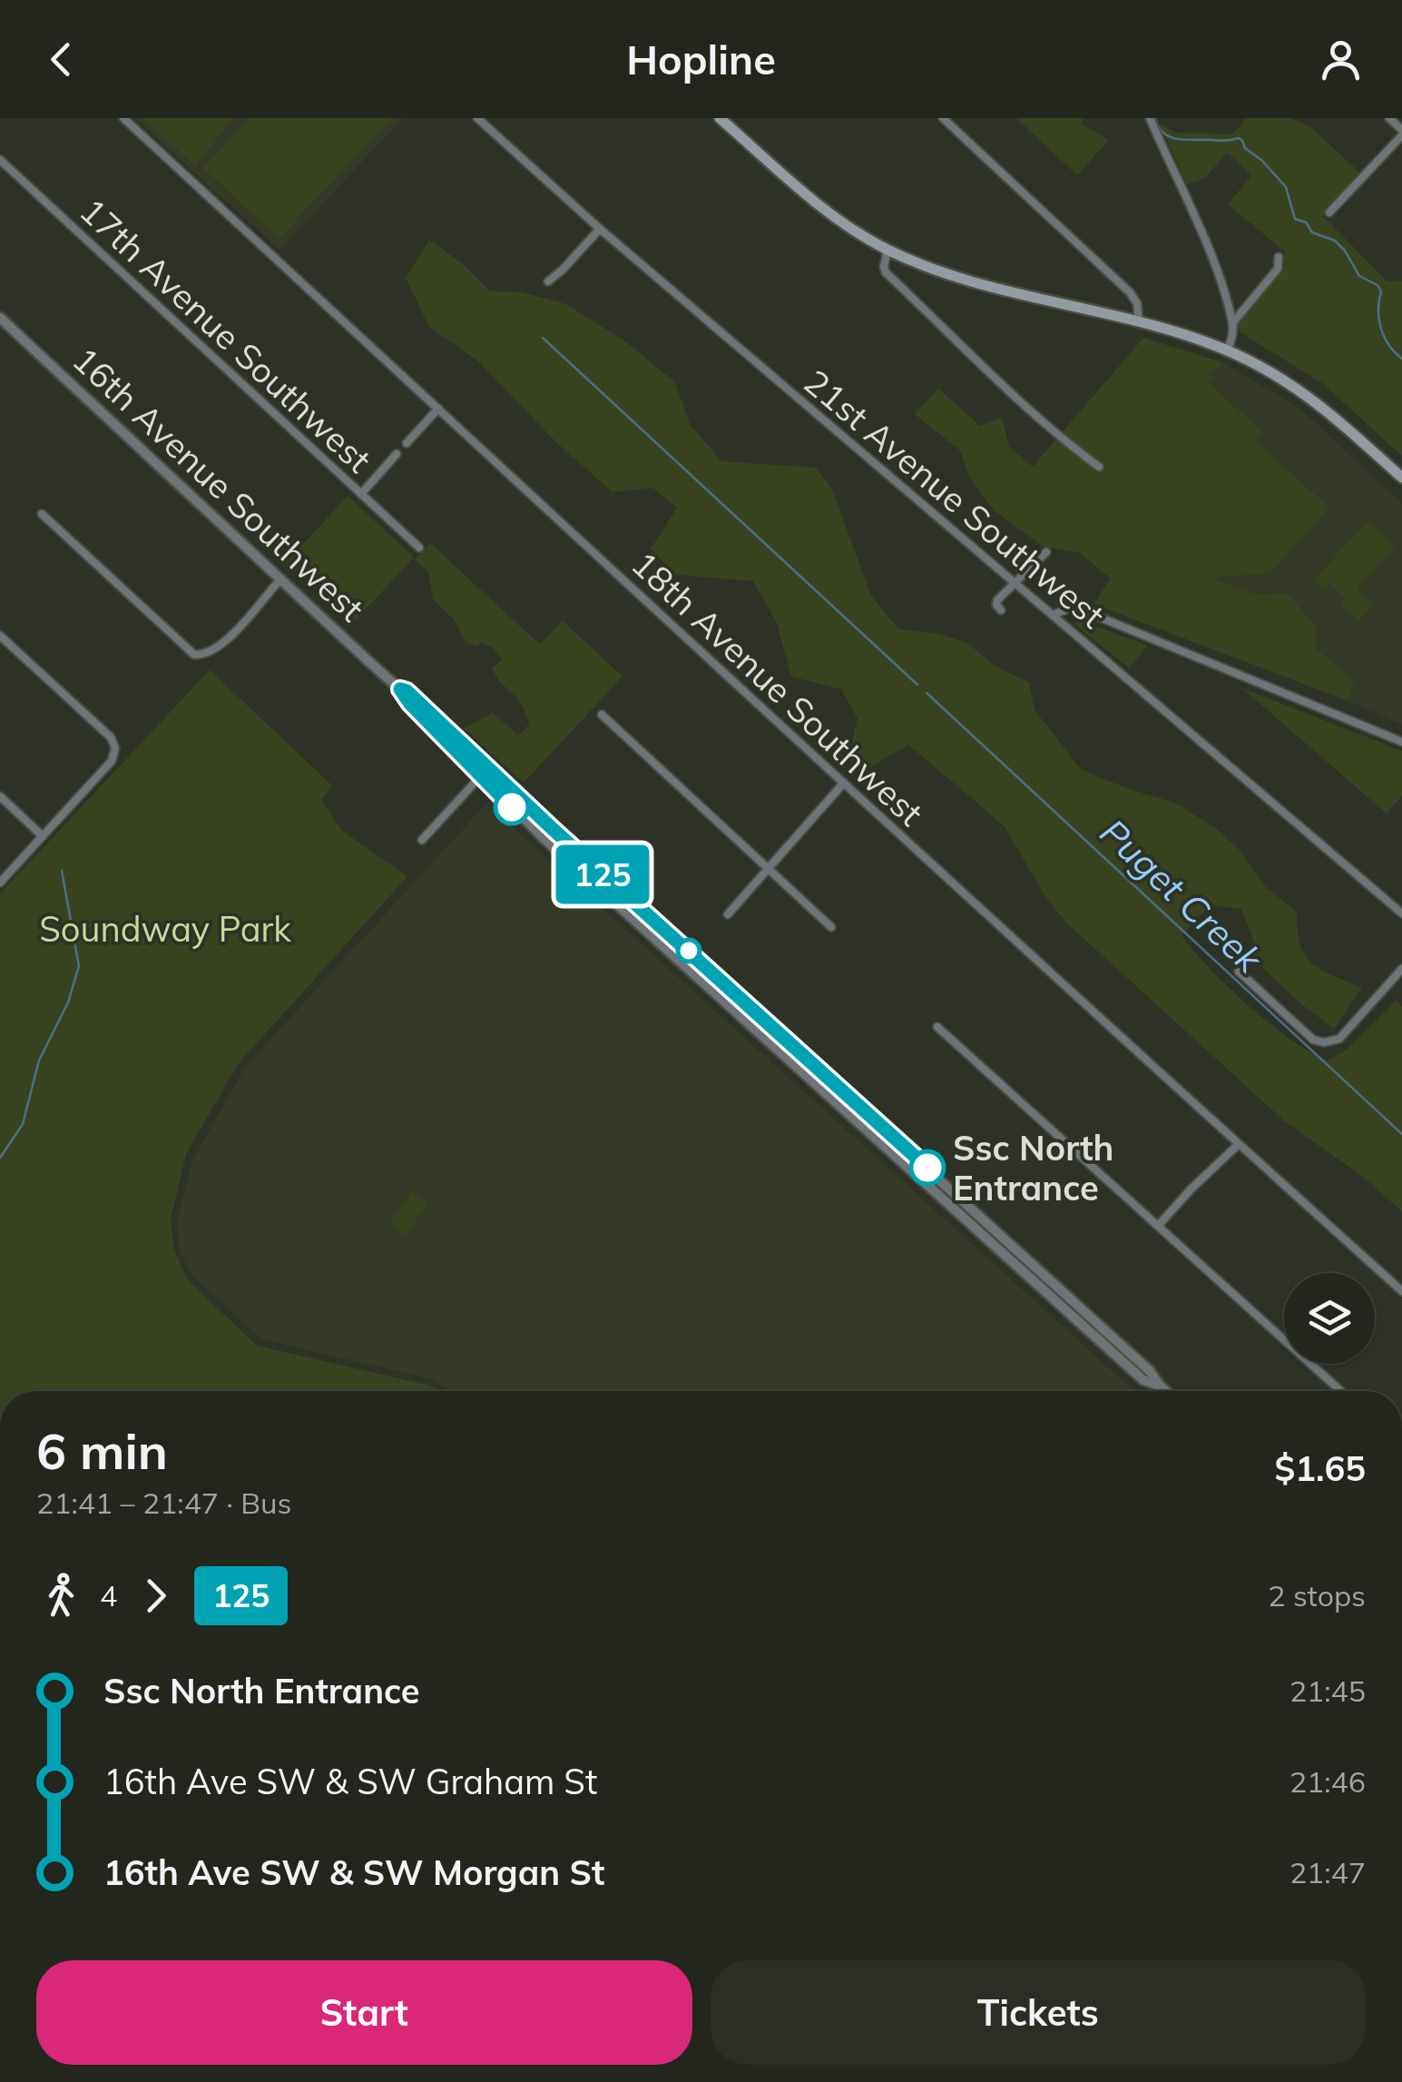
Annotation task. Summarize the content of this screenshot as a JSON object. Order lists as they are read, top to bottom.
{
  "streets": {
    "street": [
      "17th Avenue Southwest",
      "16th Avenue Southwest",
      "21st Avenue Southwest",
      "18th Avenue Southwest"
    ]
  },
  "water": ["Puget Creek"],
  "parks": ["Soundway Park"],
  "places": ["Ssc North Entrance"],
  "lines": ["bus line 125"],
  "page": {
    "header": "Hopline",
    "on_map": "125",
    "heading": ["6 min", "21:41 – 21:47 · Bus", "$1.65"],
    "legs": ["4", "125", "2 stops"],
    "list": [
      {
        "name": "Ssc North Entrance",
        "value": "21:45"
      },
      {
        "name": "16th Ave SW & SW Graham St",
        "value": "21:46"
      },
      {
        "name": "16th Ave SW & SW Morgan St",
        "value": "21:47"
      }
    ],
    "buttons": ["Start", "Tickets"]
  }
}
